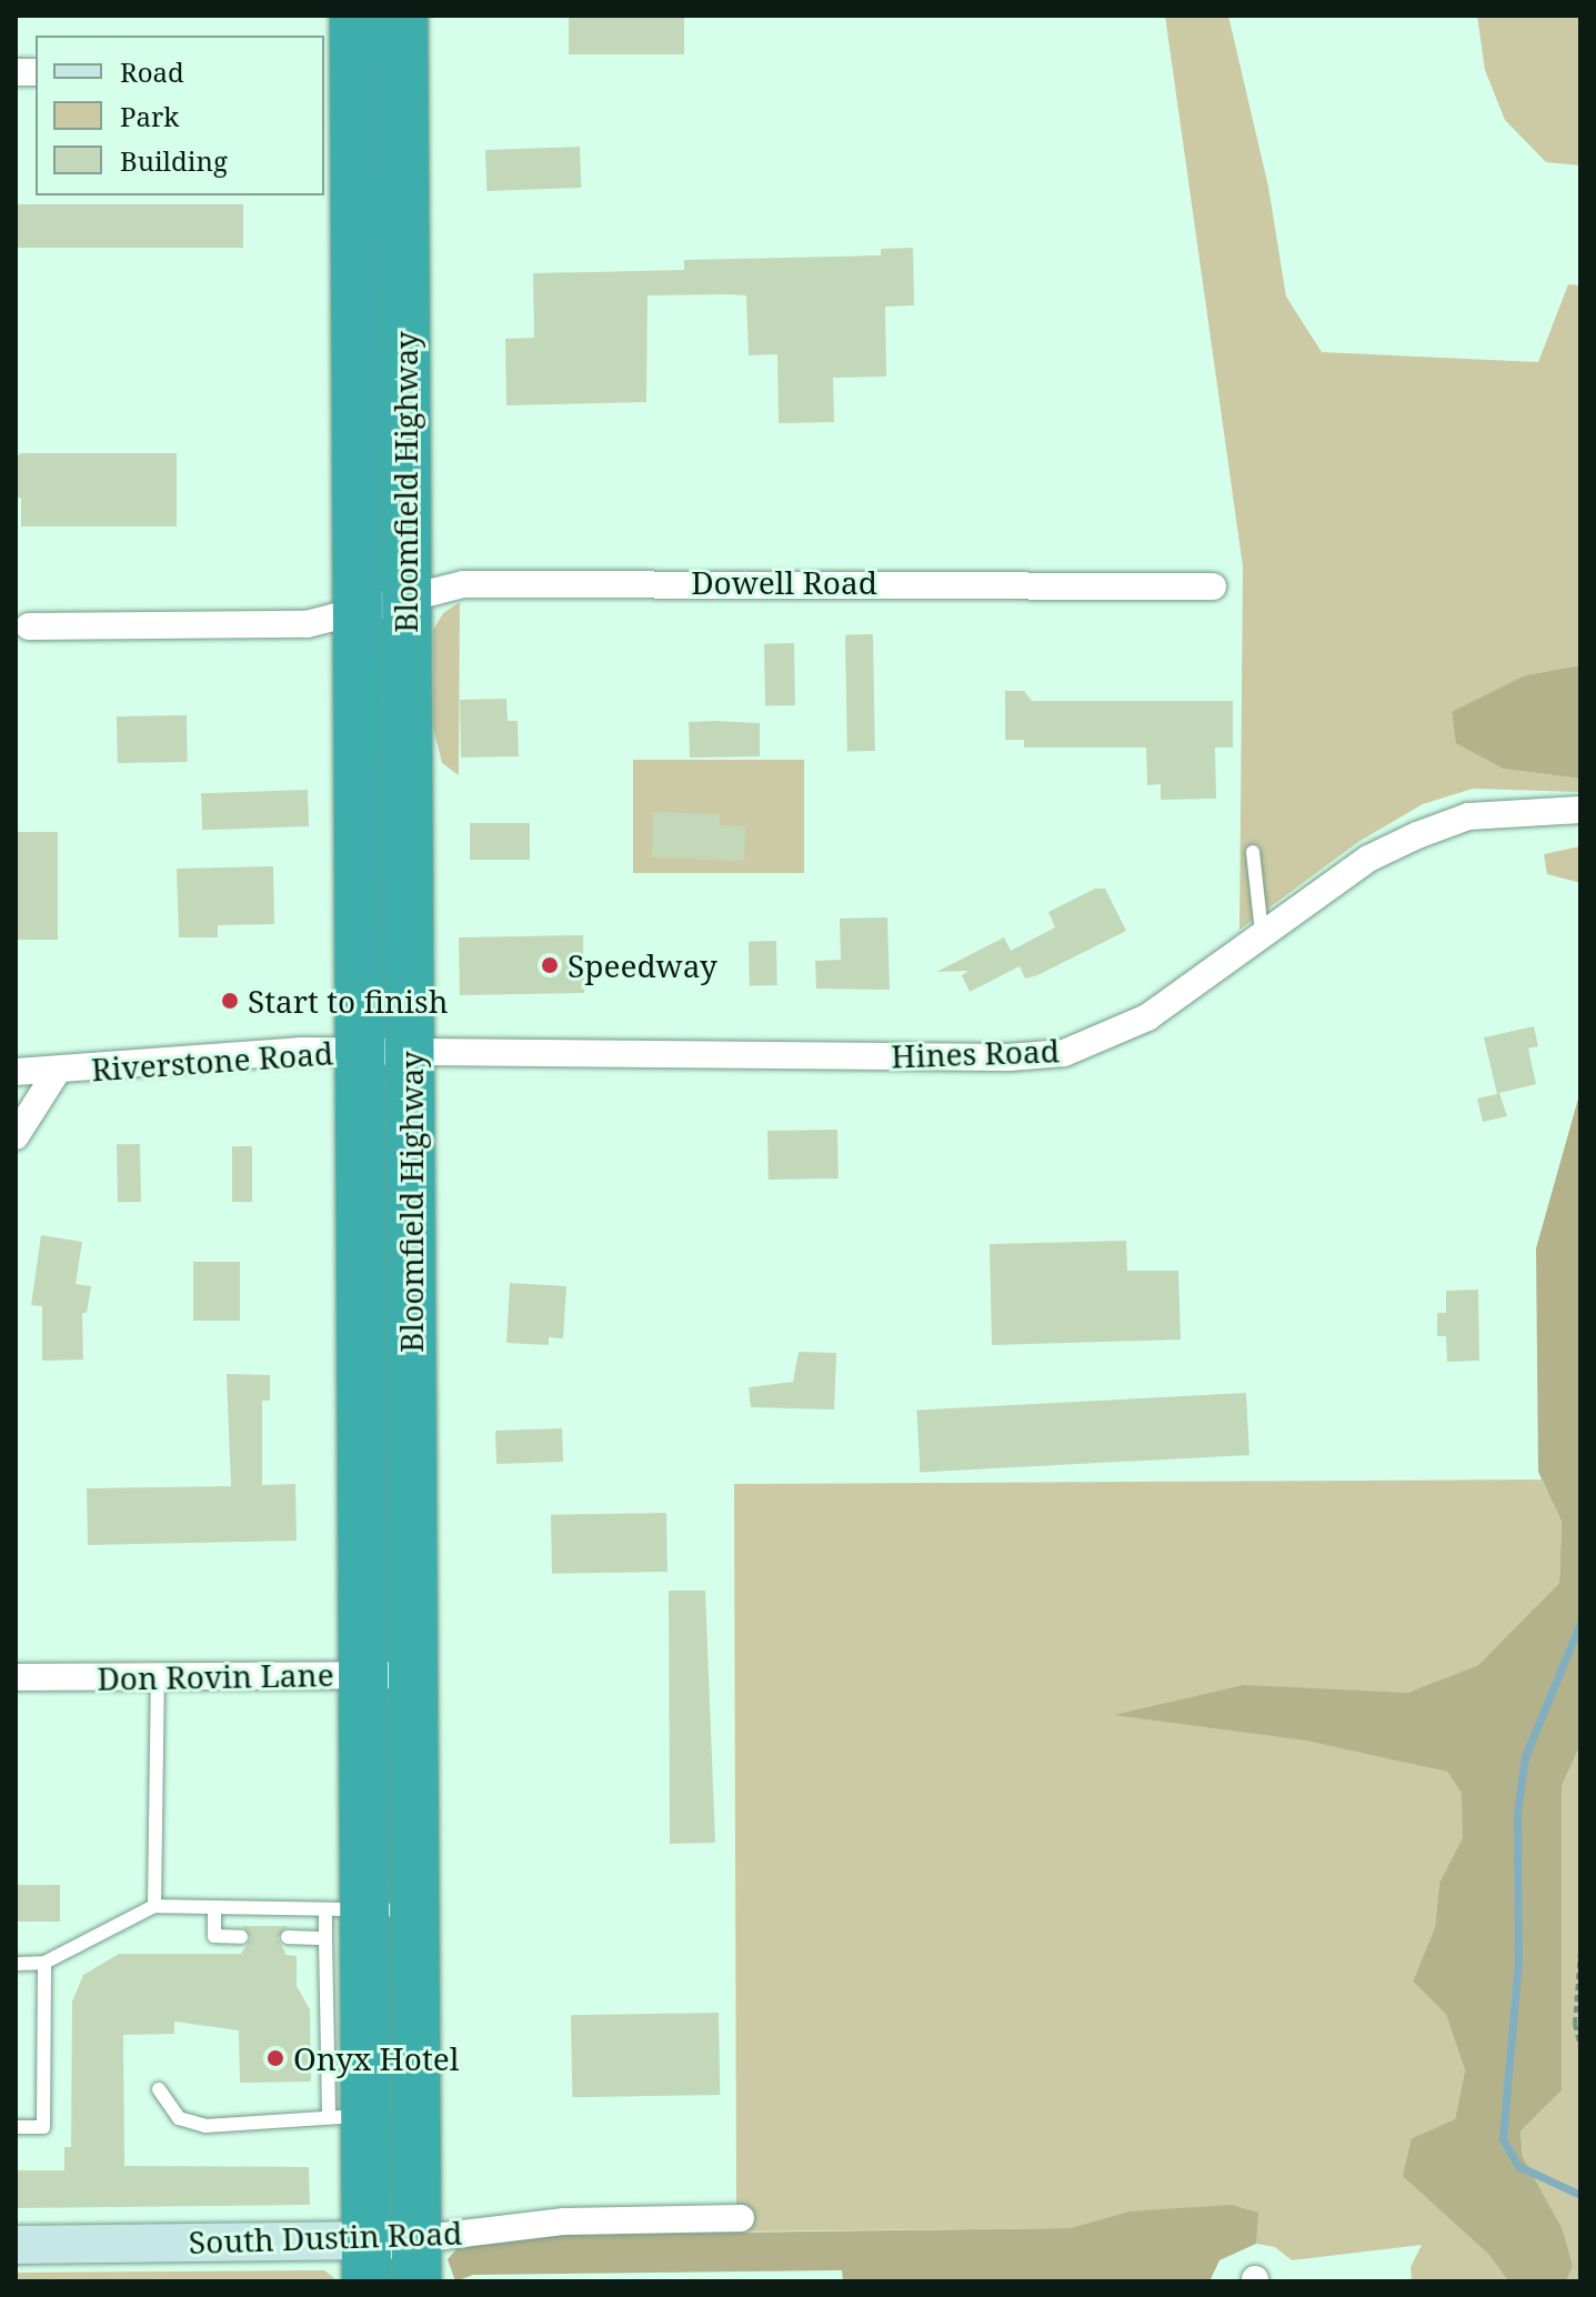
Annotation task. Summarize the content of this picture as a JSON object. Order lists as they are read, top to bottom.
{
  "streets": {
    "highway": ["Bloomfield Highway"],
    "street": [
      "Dowell Road",
      "Hines Road",
      "Riverstone Road",
      "Don Rovin Lane",
      "South Dustin Road"
    ]
  },
  "crossings": [
    ["Bloomfield Highway", "Dowell Road"],
    ["Bloomfield Highway", "Hines Road"],
    ["Bloomfield Highway", "Riverstone Road"],
    ["Bloomfield Highway", "Don Rovin Lane"],
    ["Bloomfield Highway", "South Dustin Road"],
    ["Hines Road", "Riverstone Road"]
  ],
  "places": ["Speedway", "Start to finish", "Onyx Hotel"],
  "legend": ["Road", "Park", "Building"]
}
